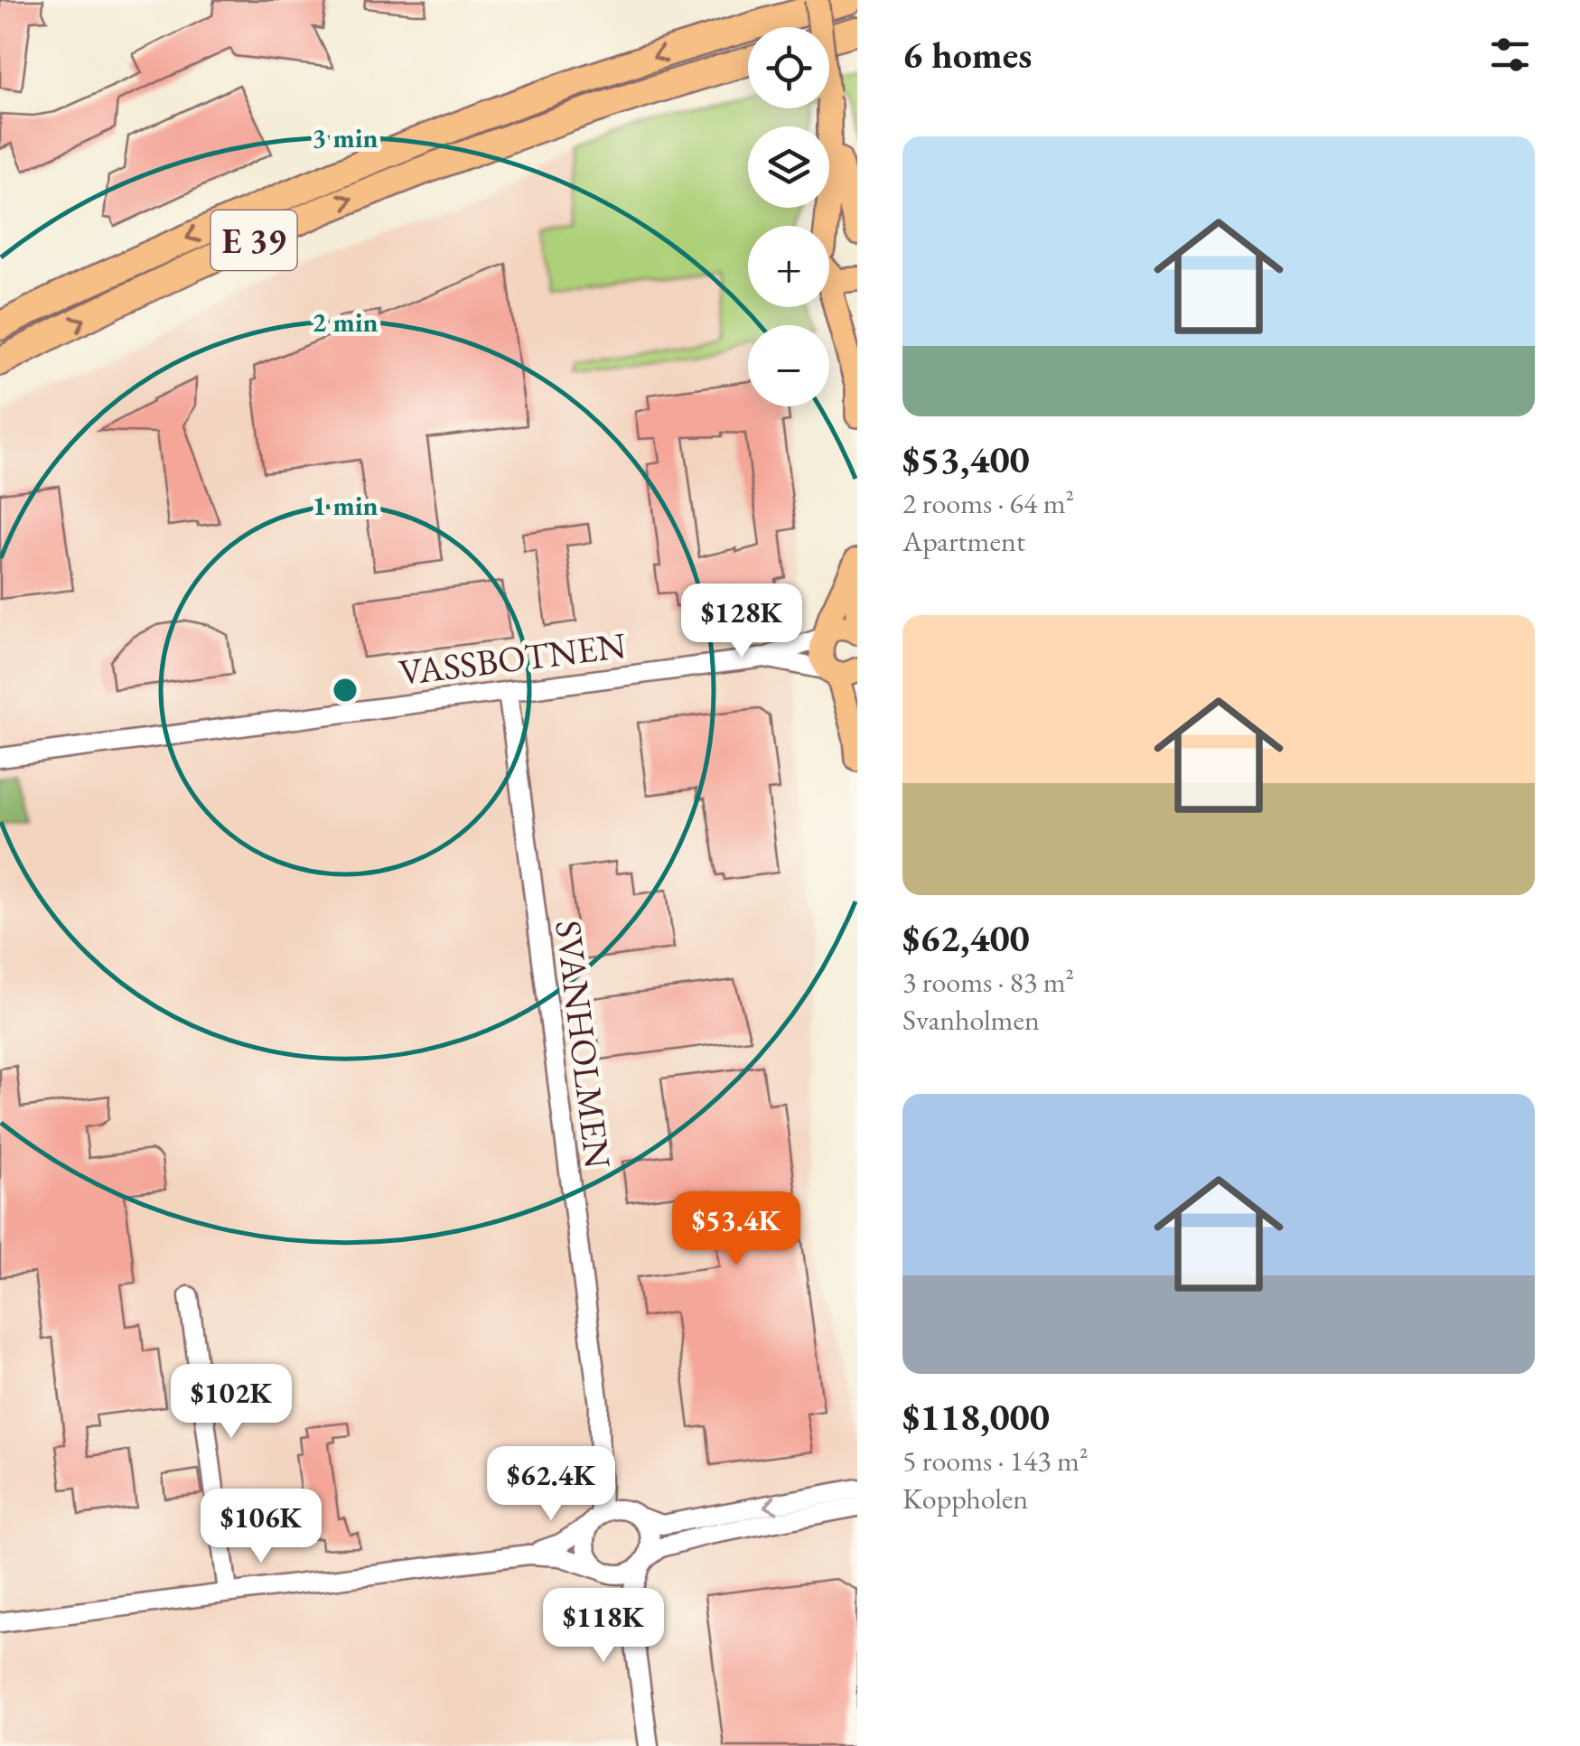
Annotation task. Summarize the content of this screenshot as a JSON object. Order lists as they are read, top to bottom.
{
  "streets": {
    "highway": ["E 39"],
    "street": ["VASSBOTNEN", "SVANHOLMEN"]
  },
  "crossings": [
    ["VASSBOTNEN", "SVANHOLMEN"]
  ],
  "page": {
    "heading": "6 homes",
    "map_buttons": ["+", "−"],
    "list": [
      {
        "name": "$53,400",
        "note": "2 rooms · 64 m² · Apartment"
      },
      {
        "name": "$62,400",
        "note": "3 rooms · 83 m² · Svanholmen"
      },
      {
        "name": "$118,000",
        "note": "5 rooms · 143 m² · Koppholen"
      }
    ],
    "price": [
      "$128K",
      "$53.4K",
      "$102K",
      "$62.4K",
      "$106K",
      "$118K"
    ]
  },
  "rings": ["3 min", "2 min", "1 min"]
}
